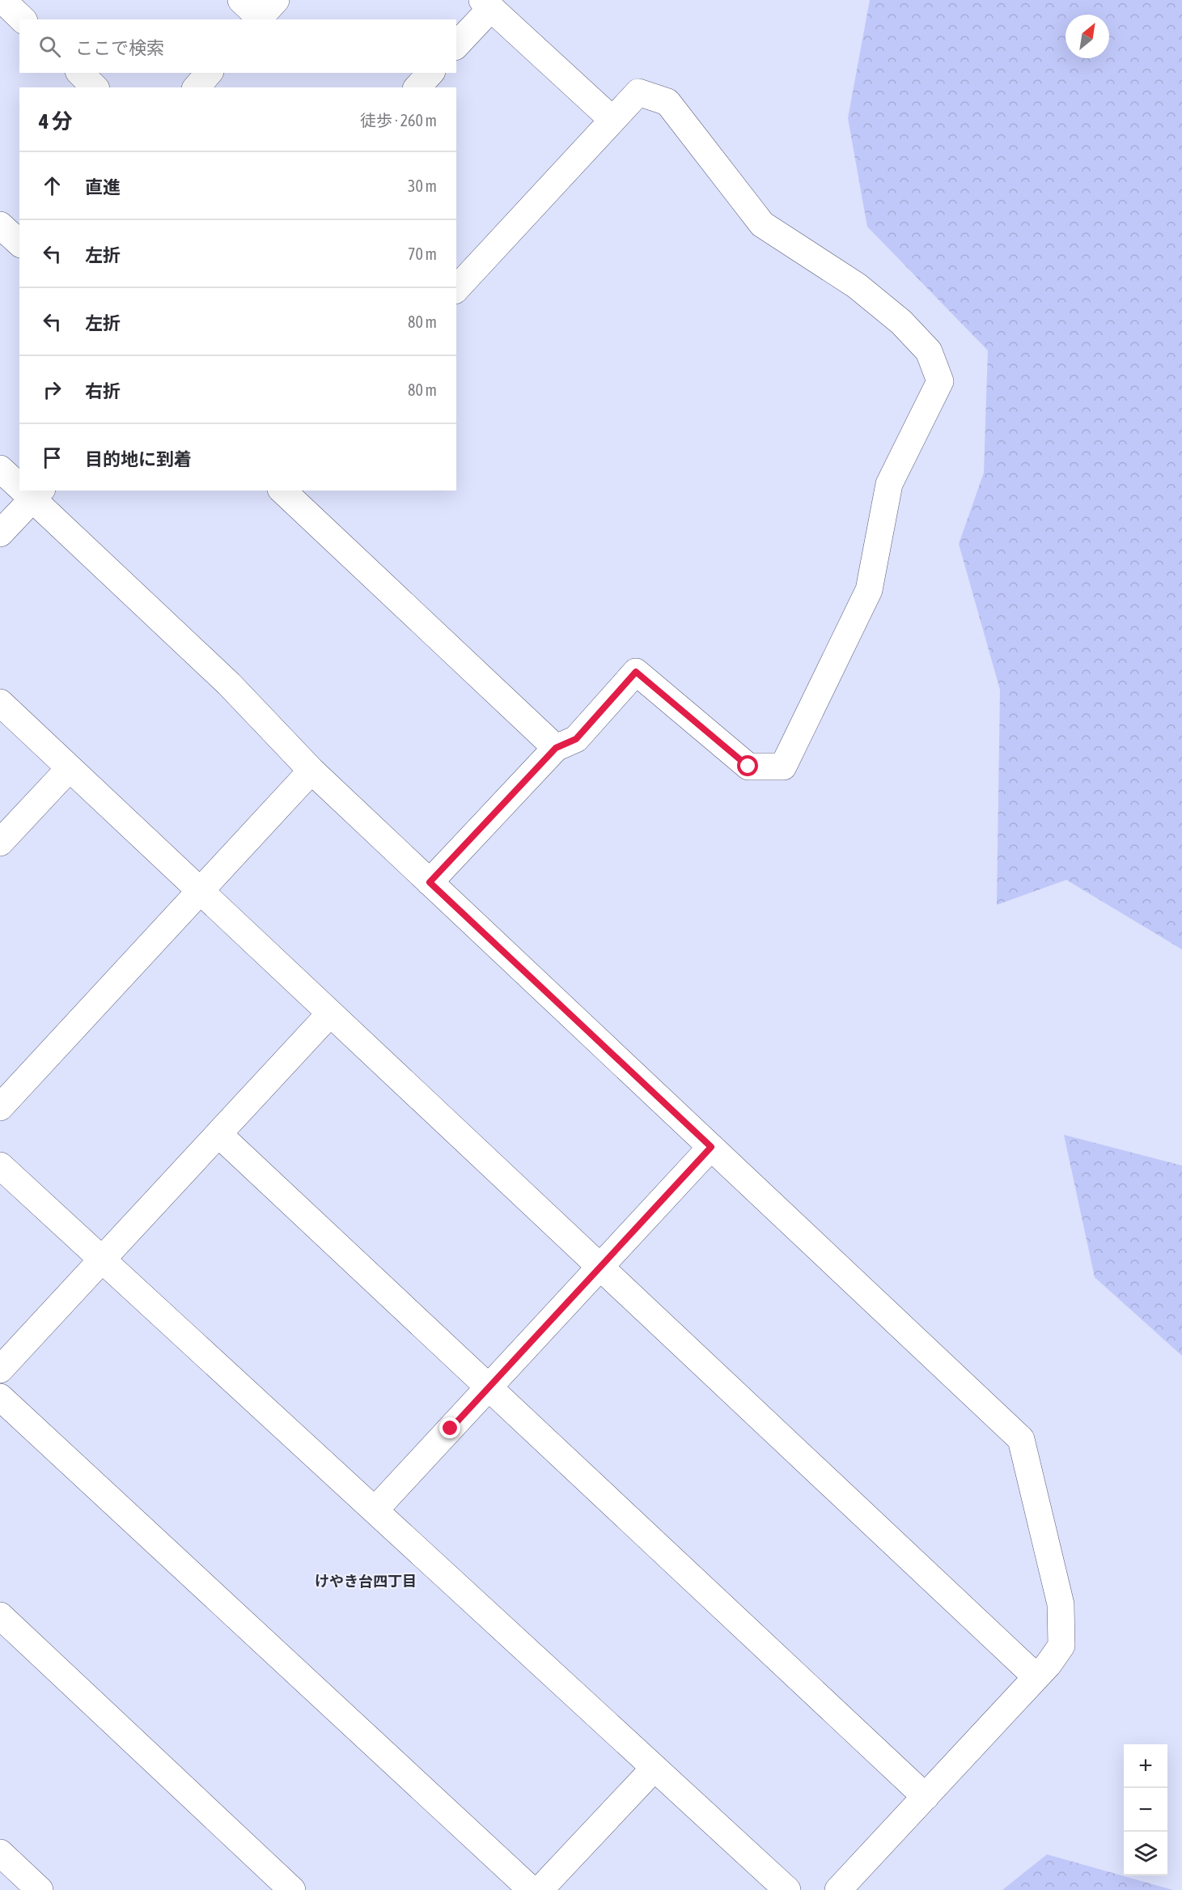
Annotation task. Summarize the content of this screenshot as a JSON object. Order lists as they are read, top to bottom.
{
  "districts": ["けやき台四丁目"],
  "north": "top right",
  "page": {
    "search": "ここで検索",
    "heading": ["4 分", "徒歩 · 260 m"],
    "list": [
      ["直進", "30 m"],
      ["左折", "70 m"],
      ["左折", "80 m"],
      ["右折", "80 m"],
      "目的地に到着"
    ],
    "map_buttons": ["+", "−"]
  }
}
